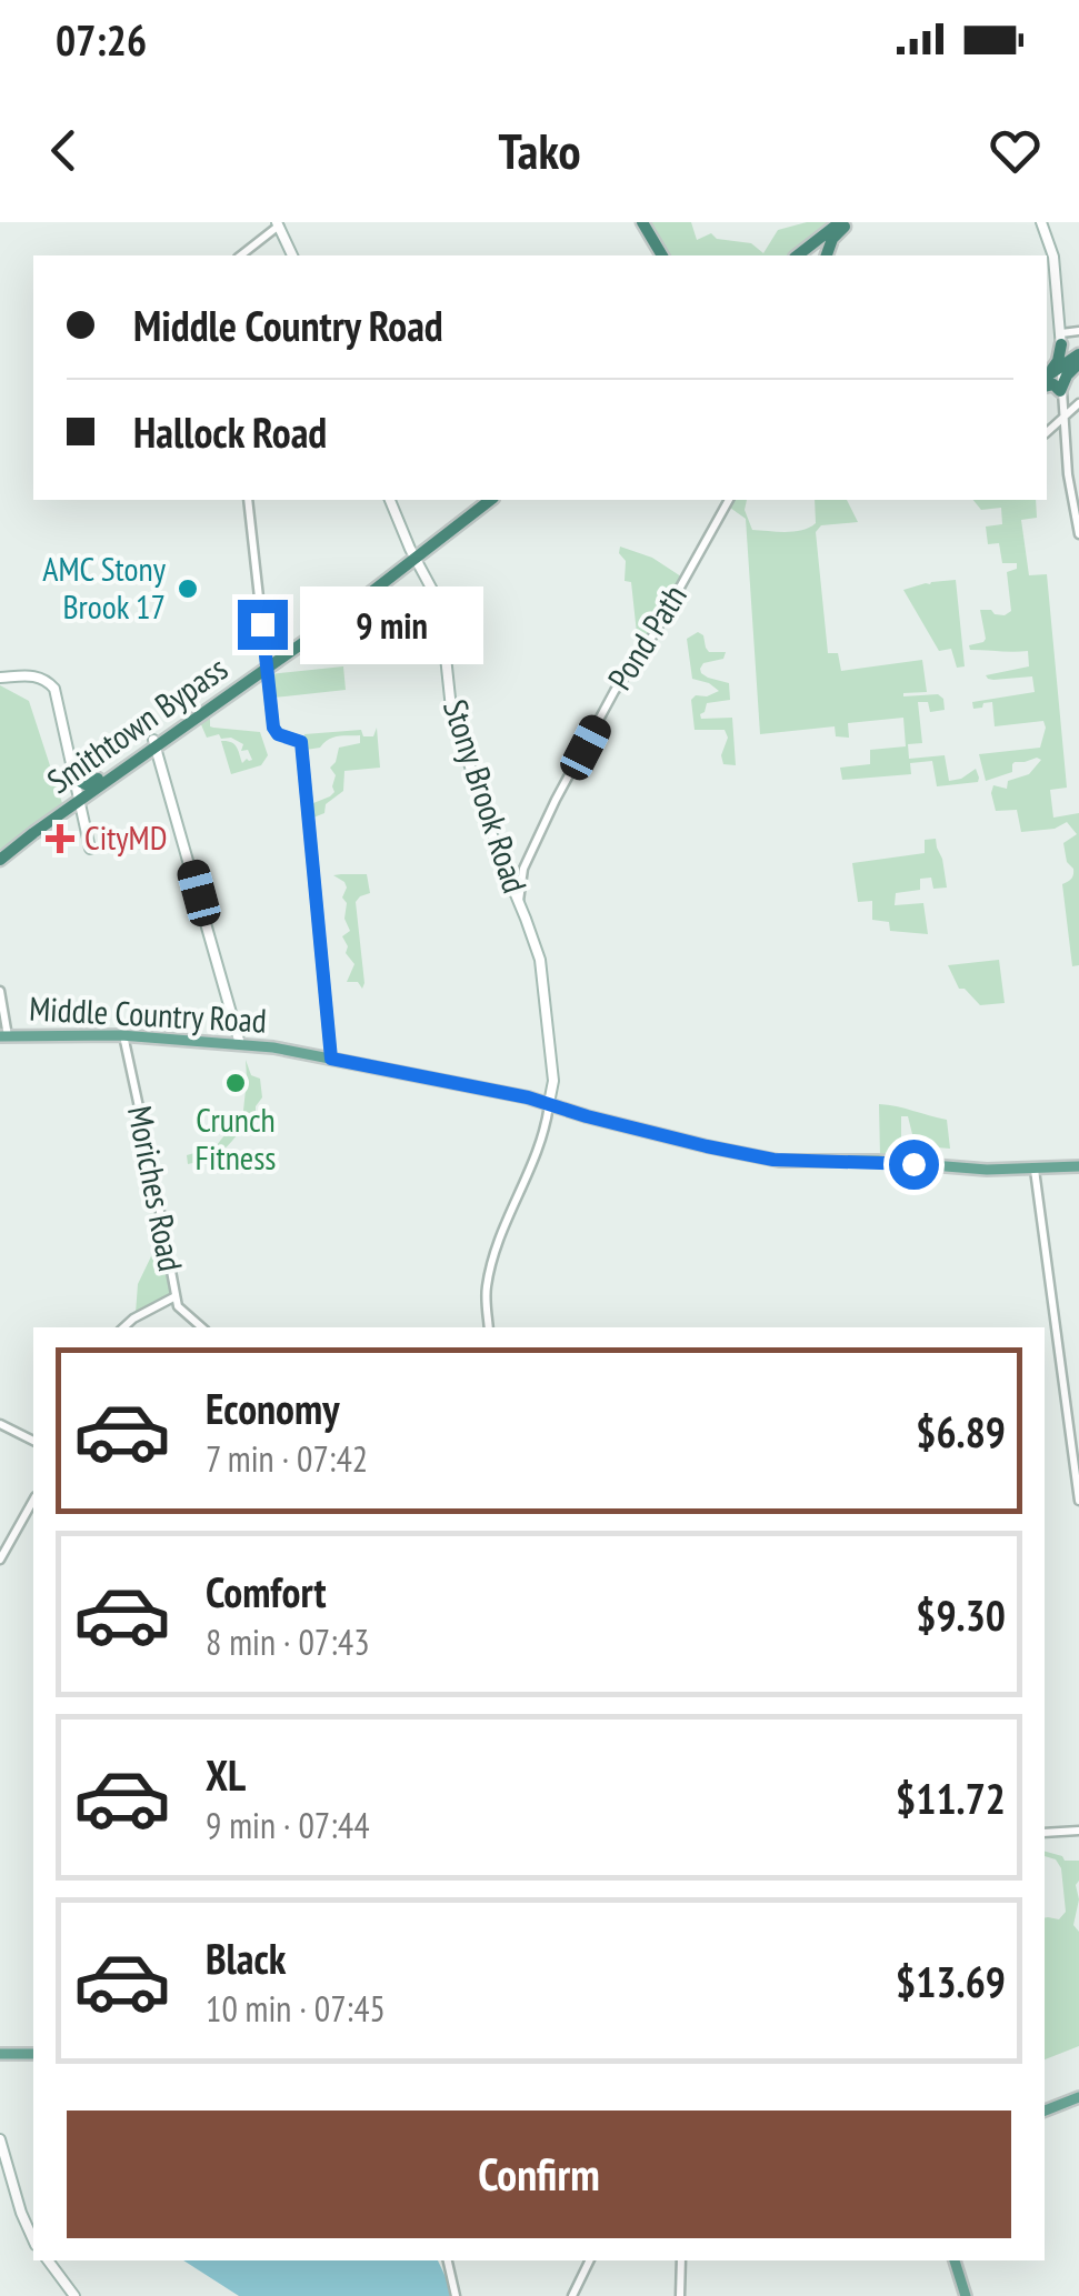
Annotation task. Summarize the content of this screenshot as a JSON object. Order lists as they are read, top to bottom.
{
  "streets": {
    "highway": ["Smithtown Bypass"],
    "main road": ["Stony Brook Road", "Middle Country Road"],
    "street": ["Pond Path", "Moriches Road"]
  },
  "crossings": [
    ["Pond Path", "Stony Brook Road"],
    ["Smithtown Bypass", "Stony Brook Road"],
    ["Stony Brook Road", "Middle Country Road"],
    ["Middle Country Road", "Moriches Road"]
  ],
  "places": {
    "other": ["AMC Stony Brook 17", "Crunch Fitness"],
    "health": ["CityMD"]
  },
  "page": {
    "status": "07:26",
    "header": "Tako",
    "banner": ["Middle Country Road", "Hallock Road"],
    "bubble": "9 min",
    "list": [
      {
        "name": "Economy",
        "note": "7 min · 07:42",
        "value": "$6.89"
      },
      {
        "name": "Comfort",
        "note": "8 min · 07:43",
        "value": "$9.30"
      },
      {
        "name": "XL",
        "note": "9 min · 07:44",
        "value": "$11.72"
      },
      {
        "name": "Black",
        "note": "10 min · 07:45",
        "value": "$13.69"
      }
    ],
    "buttons": "Confirm"
  }
}
